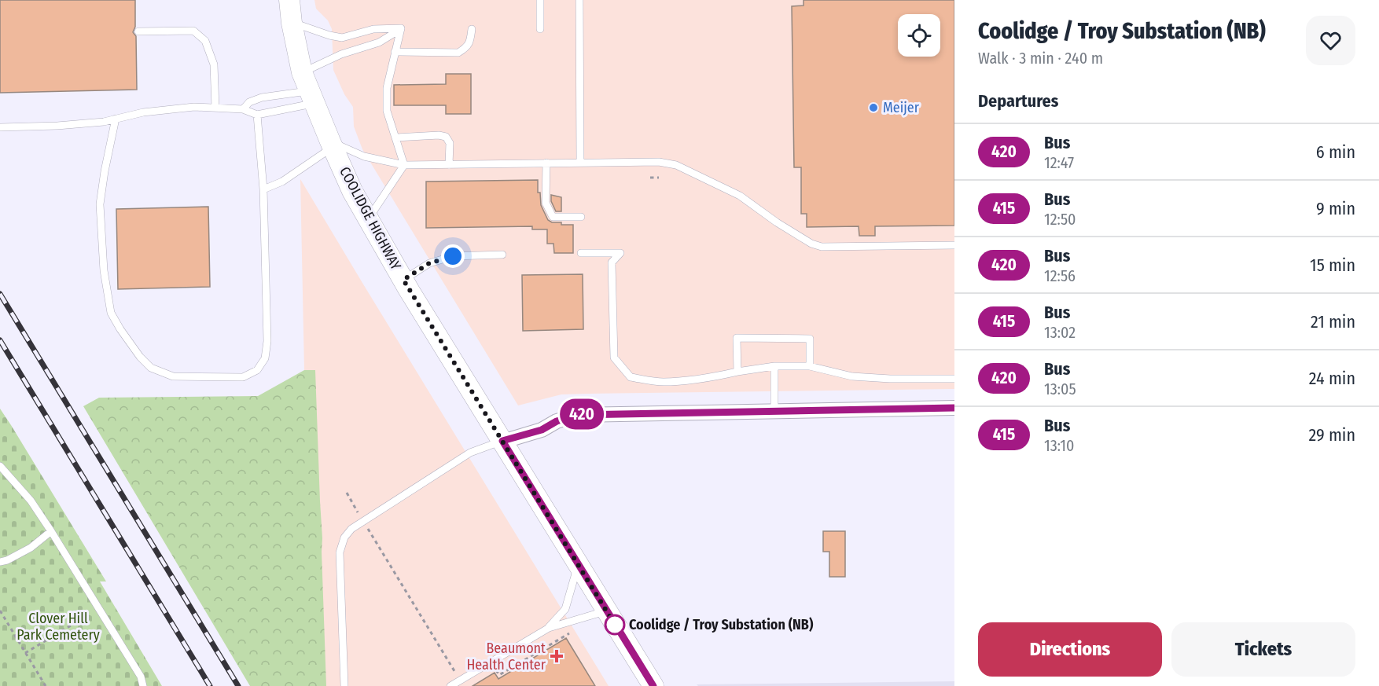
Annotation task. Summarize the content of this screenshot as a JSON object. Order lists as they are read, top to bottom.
{
  "streets": {
    "main road": ["COOLIDGE HIGHWAY"]
  },
  "parks": ["Clover Hill Park Cemetery"],
  "places": {
    "other": ["Meijer", "Coolidge / Troy Substation (NB)"],
    "health": ["Beaumont Health Center"]
  },
  "lines": ["bus line 420"],
  "page": {
    "on_map": "420",
    "heading": [
      ["Coolidge / Troy Substation (NB)", "Walk · 3 min · 240 m"],
      "Departures"
    ],
    "list": [
      {
        "mark": "420",
        "name": "Bus",
        "note": "12:47",
        "value": "6 min"
      },
      {
        "mark": "415",
        "name": "Bus",
        "note": "12:50",
        "value": "9 min"
      },
      {
        "mark": "420",
        "name": "Bus",
        "note": "12:56",
        "value": "15 min"
      },
      {
        "mark": "415",
        "name": "Bus",
        "note": "13:02",
        "value": "21 min"
      },
      {
        "mark": "420",
        "name": "Bus",
        "note": "13:05",
        "value": "24 min"
      },
      {
        "mark": "415",
        "name": "Bus",
        "note": "13:10",
        "value": "29 min"
      }
    ],
    "buttons": ["Directions", "Tickets"]
  }
}
